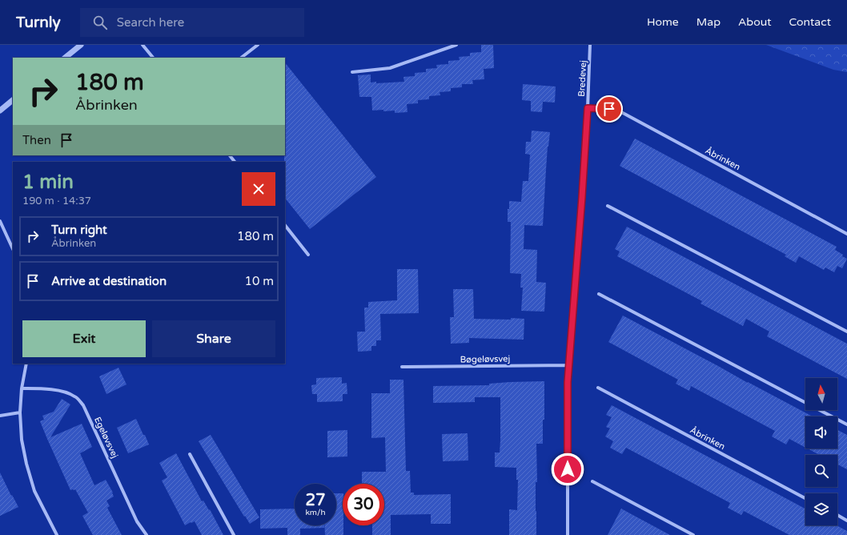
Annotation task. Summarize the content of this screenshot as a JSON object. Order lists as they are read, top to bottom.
{
  "streets": {
    "street": [
      "Bredevej",
      "Åbrinken",
      "Bøgeløvsvej",
      "Egeløvsvej"
    ]
  },
  "crossings": [
    ["Bredevej", "Åbrinken"],
    ["Bredevej", "Bøgeløvsvej"]
  ],
  "north": "top",
  "page": {
    "header": "Turnly",
    "search": "Search here",
    "nav": [
      "Home",
      "Map",
      "About",
      "Contact"
    ],
    "turn": ["180 m", "Åbrinken"],
    "then": "Then",
    "heading": ["1 min", "190 m · 14:37"],
    "list": [
      {
        "name": "Turn right",
        "note": "Åbrinken",
        "value": "180 m"
      },
      {
        "name": "Arrive at destination",
        "value": "10 m"
      }
    ],
    "buttons": ["Exit", "Share"],
    "speed": "27 km/h",
    "limit": "30"
  }
}
